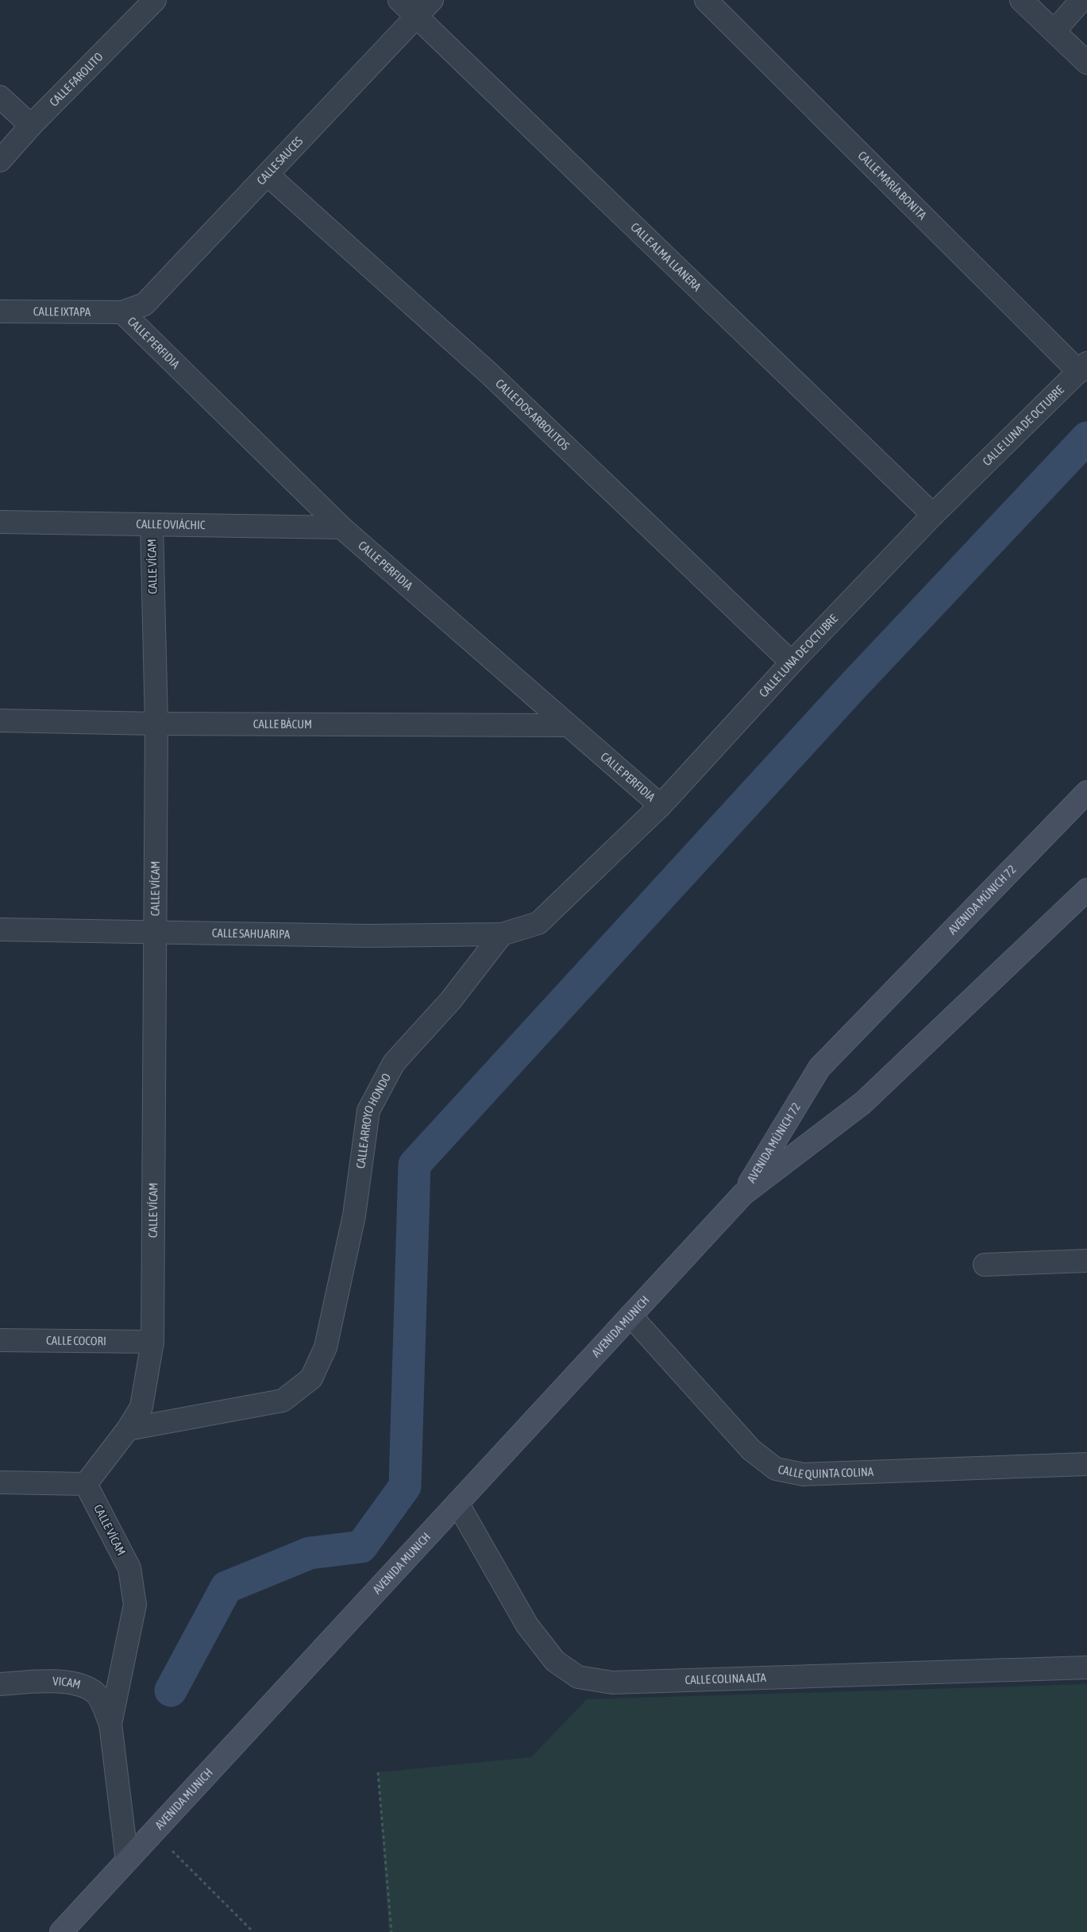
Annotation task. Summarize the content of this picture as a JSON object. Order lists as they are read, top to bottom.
{
  "streets": {
    "main road": ["AVENIDA MÚNICH 72", "AVENIDA MUNICH"],
    "street": [
      "CALLE FAROLITO",
      "CALLE SAUCES",
      "CALLE MARÍA BONITA",
      "CALLE ALMA LLANERA",
      "CALLE IXTAPA",
      "CALLE PERFIDIA",
      "CALLE DOS ARBOLITOS",
      "CALLE LUNA DE OCTUBRE",
      "CALLE OVIÁCHIC",
      "CALLE VÍCAM",
      "CALLE BÁCUM",
      "CALLE SAHUARIPA",
      "CALLE ARROYO HONDO",
      "CALLE COCORI",
      "CALLE QUINTA COLINA",
      "CALLE COLINA ALTA",
      "VICAM"
    ]
  },
  "crossings": [
    ["CALLE SAUCES", "CALLE ALMA LLANERA"],
    ["CALLE SAUCES", "CALLE IXTAPA"],
    ["CALLE SAUCES", "CALLE PERFIDIA"],
    ["CALLE SAUCES", "CALLE DOS ARBOLITOS"],
    ["CALLE MARÍA BONITA", "CALLE LUNA DE OCTUBRE"],
    ["CALLE ALMA LLANERA", "CALLE LUNA DE OCTUBRE"],
    ["CALLE IXTAPA", "CALLE PERFIDIA"],
    ["CALLE PERFIDIA", "CALLE LUNA DE OCTUBRE"],
    ["CALLE PERFIDIA", "CALLE OVIÁCHIC"],
    ["CALLE PERFIDIA", "CALLE BÁCUM"],
    ["CALLE DOS ARBOLITOS", "CALLE LUNA DE OCTUBRE"],
    ["CALLE LUNA DE OCTUBRE", "CALLE SAHUARIPA"],
    ["CALLE LUNA DE OCTUBRE", "CALLE ARROYO HONDO"],
    ["CALLE OVIÁCHIC", "CALLE VÍCAM"],
    ["CALLE VÍCAM", "CALLE BÁCUM"],
    ["CALLE VÍCAM", "CALLE SAHUARIPA"],
    ["CALLE VÍCAM", "CALLE ARROYO HONDO"],
    ["CALLE VÍCAM", "AVENIDA MUNICH"],
    ["CALLE VÍCAM", "CALLE COCORI"],
    ["CALLE VÍCAM", "VICAM"],
    ["AVENIDA MÚNICH 72", "AVENIDA MUNICH"],
    ["CALLE SAHUARIPA", "CALLE ARROYO HONDO"],
    ["AVENIDA MUNICH", "CALLE QUINTA COLINA"],
    ["AVENIDA MUNICH", "CALLE COLINA ALTA"]
  ]
}
